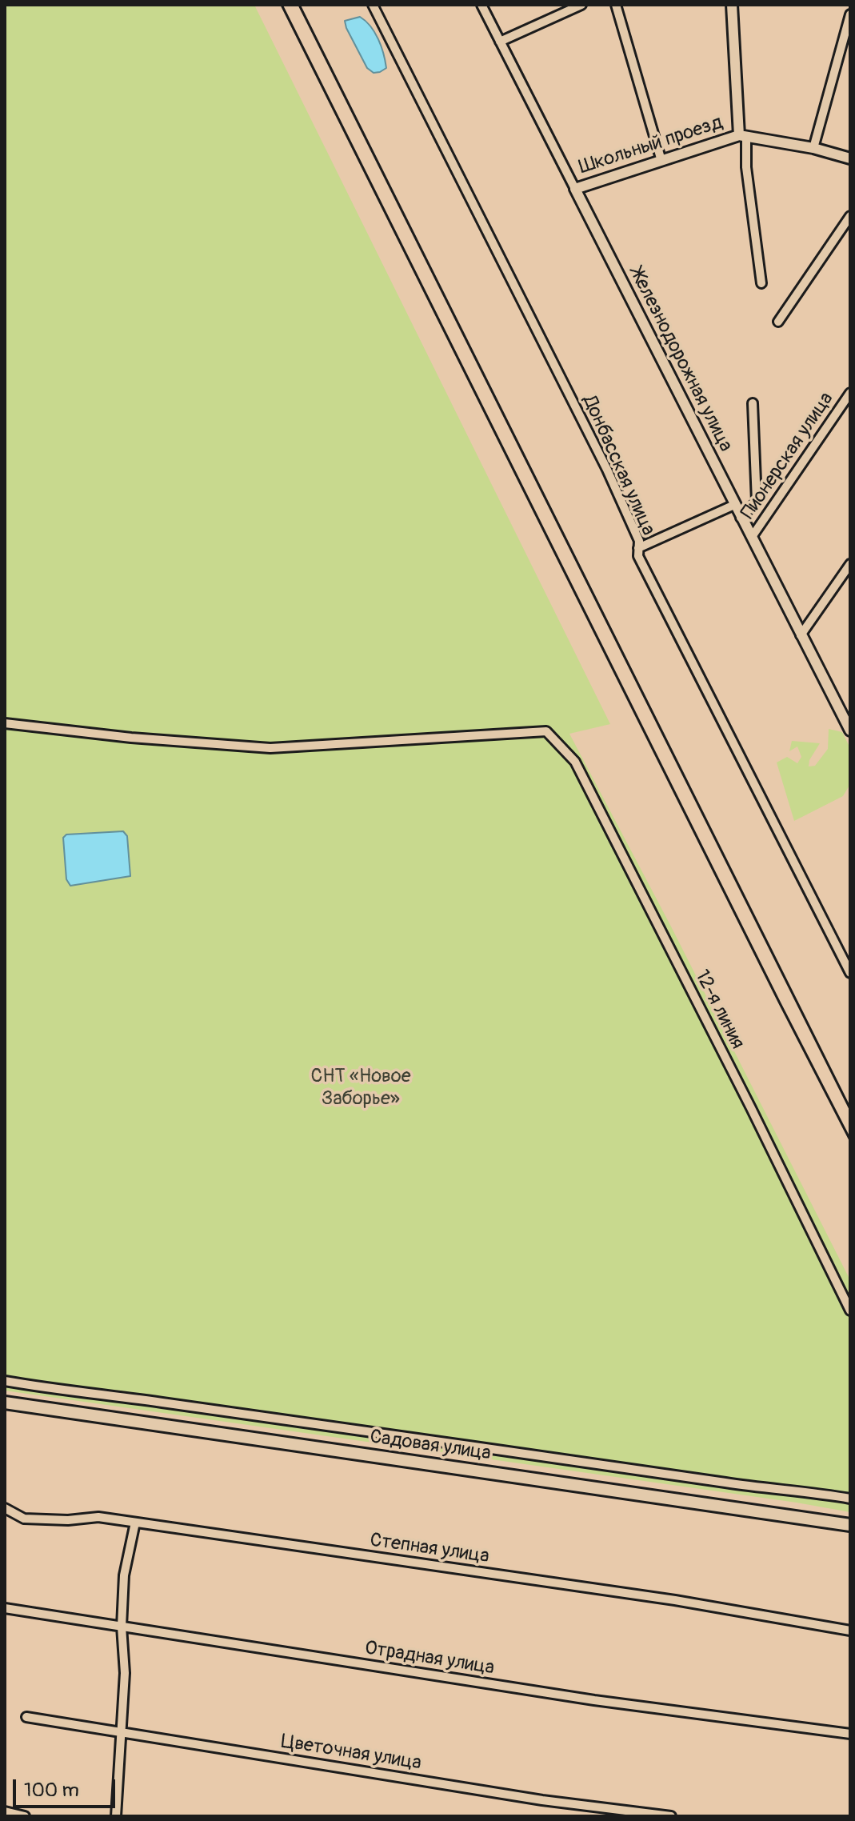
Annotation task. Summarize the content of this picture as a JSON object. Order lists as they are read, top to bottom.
{
  "streets": {
    "main road": ["Садовая улица"],
    "street": [
      "Школьный проезд",
      "Железнодорожная улица",
      "Пионерская улица",
      "Донбасская улица",
      "12-я линия",
      "Степная улица",
      "Отрадная улица",
      "Цветочная улица"
    ]
  },
  "crossings": [
    ["Школьный проезд", "Железнодорожная улица"],
    ["Железнодорожная улица", "Пионерская улица"]
  ],
  "parks": ["СНТ «Новое Заборье»"],
  "scale_bar": "100 m"
}
